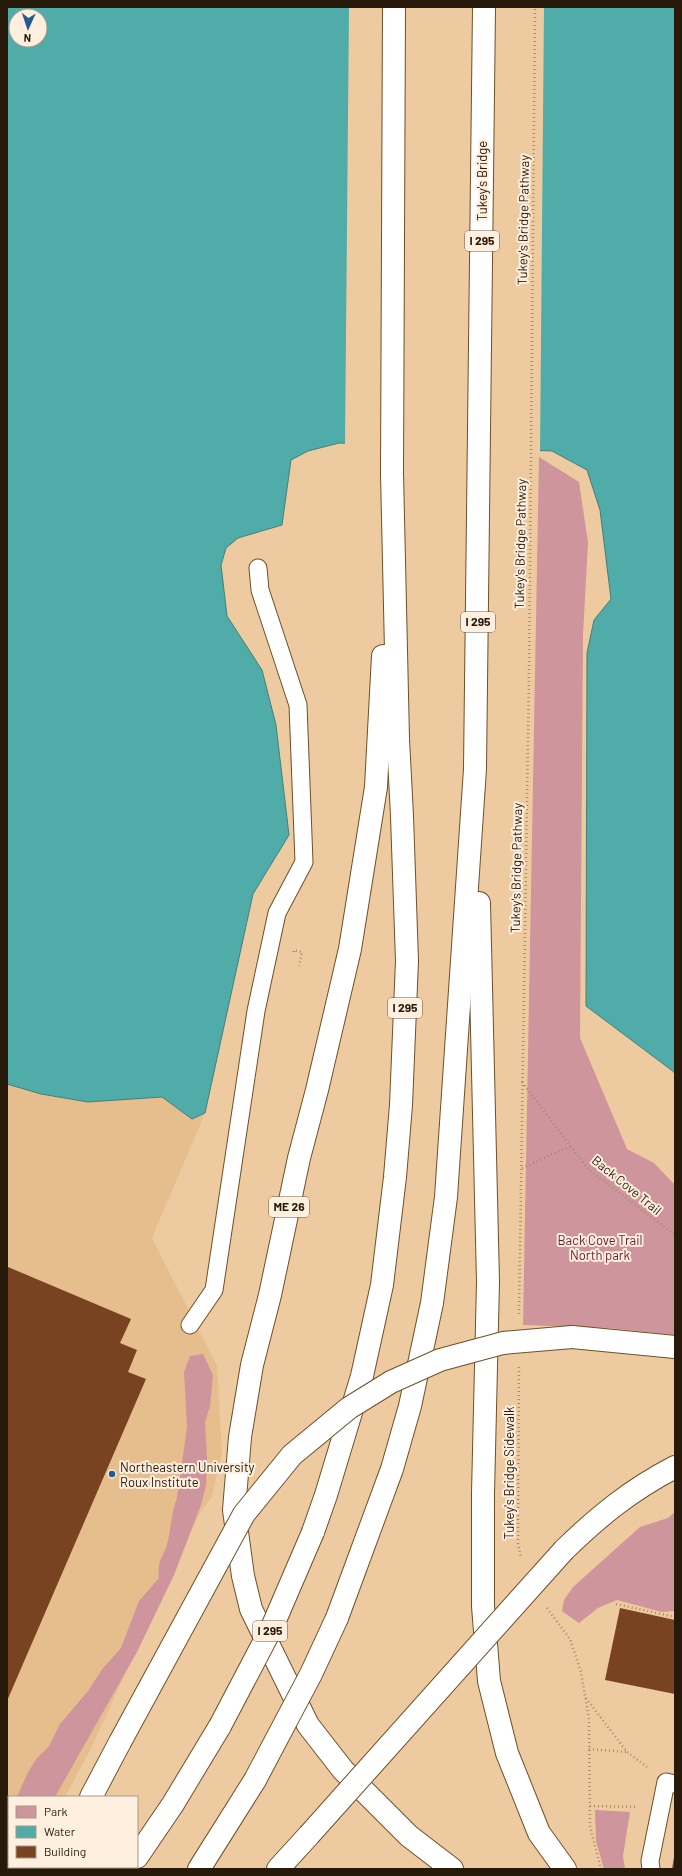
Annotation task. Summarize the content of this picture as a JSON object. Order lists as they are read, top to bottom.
{
  "streets": {
    "highway": ["Tukey's Bridge", "I 295", "ME 26"],
    "path": ["Tukey's Bridge Pathway", "Back Cove Trail", "Tukey's Bridge Sidewalk"]
  },
  "crossings": [
    ["Tukey's Bridge", "I 295"],
    ["Tukey's Bridge Pathway", "Back Cove Trail"],
    ["I 295", "ME 26"]
  ],
  "parks": ["Back Cove Trail North park"],
  "places": ["Northeastern University Roux Institute"],
  "legend": ["Park", "Water", "Building"],
  "north": "bottom"
}
